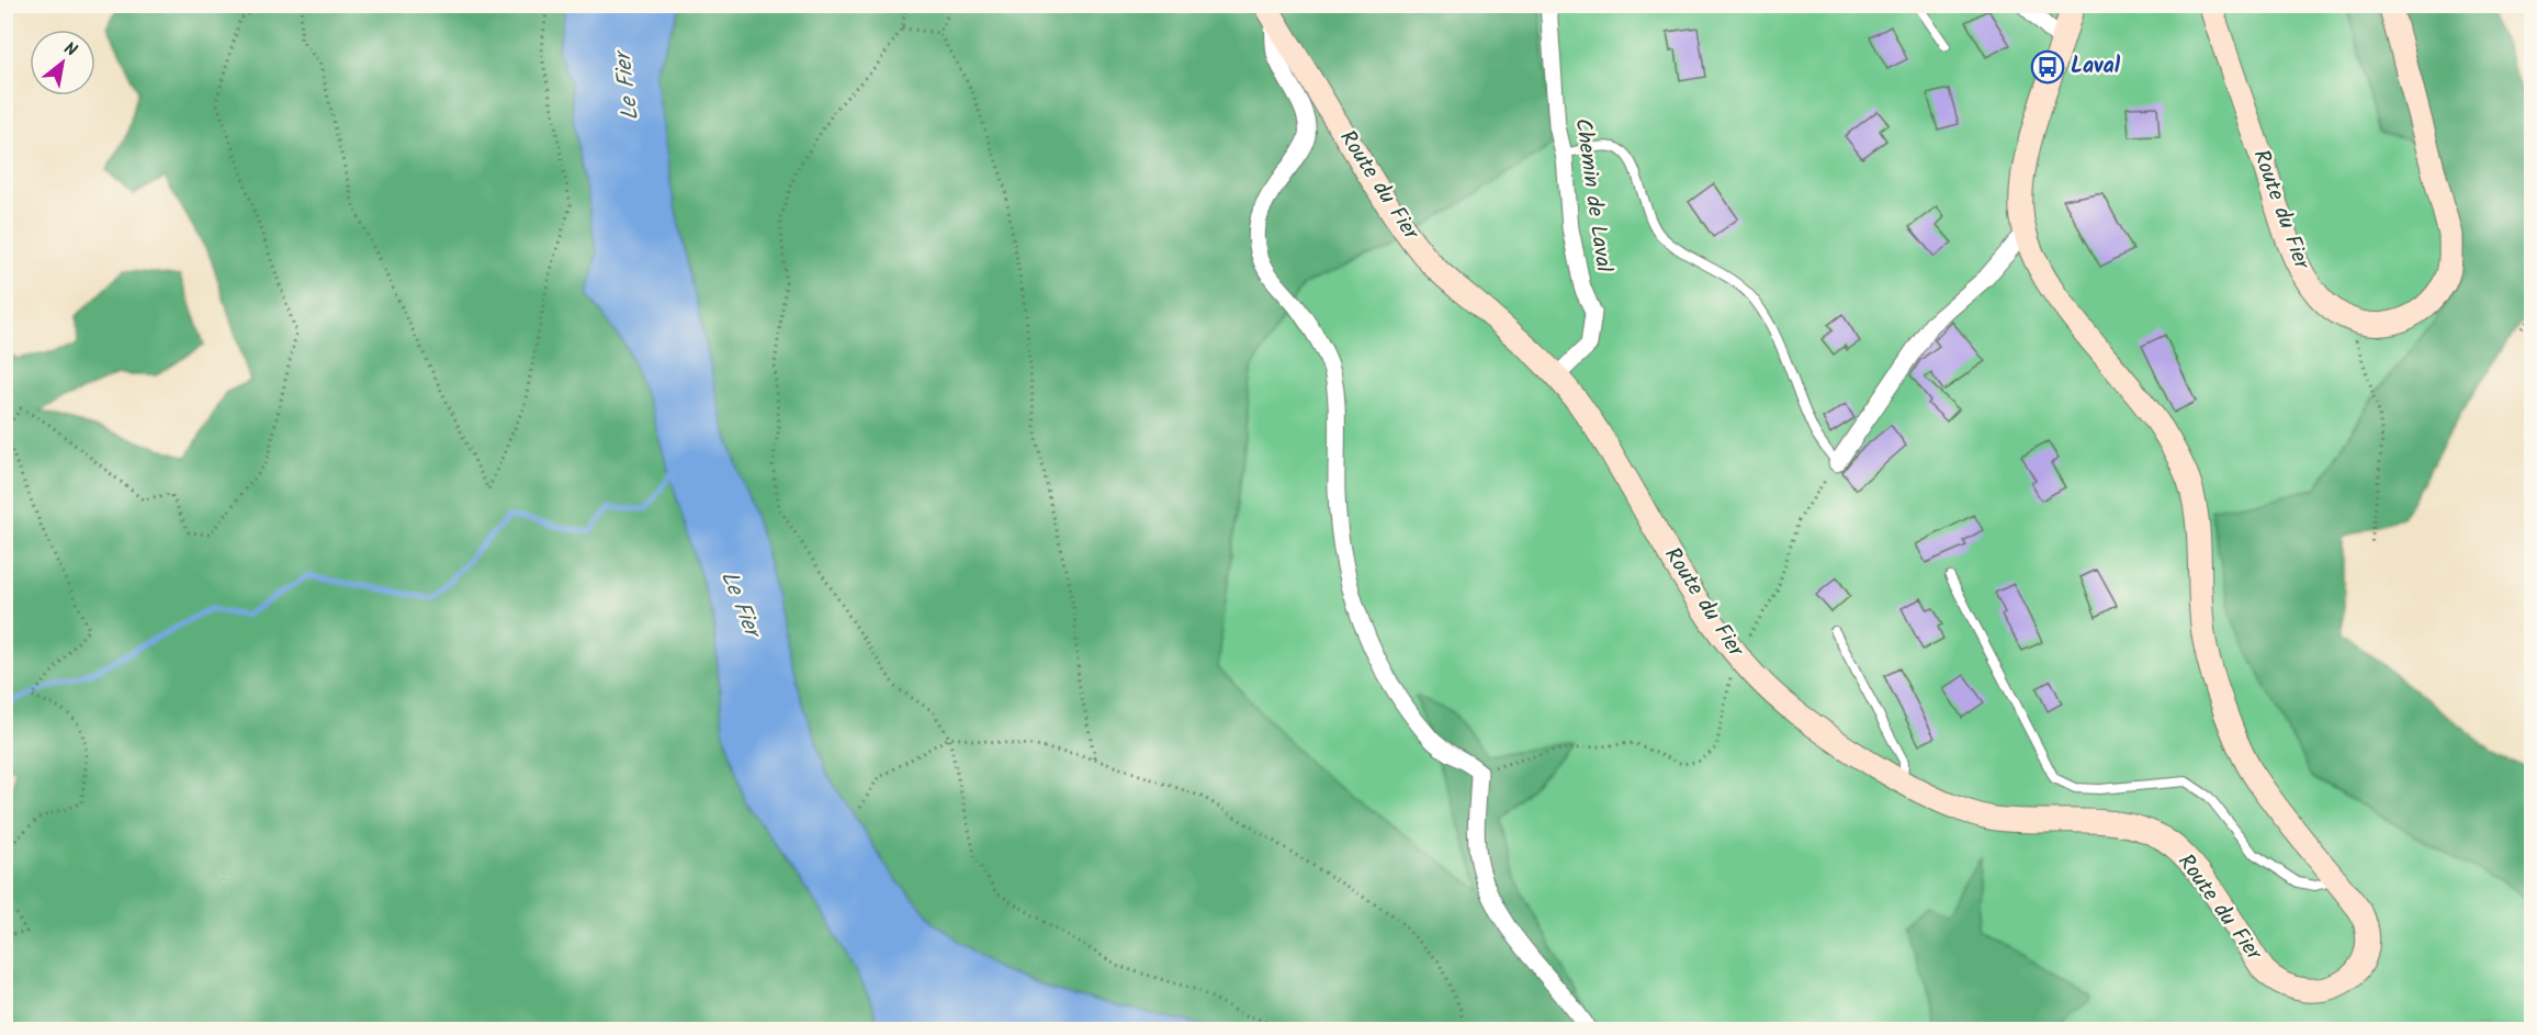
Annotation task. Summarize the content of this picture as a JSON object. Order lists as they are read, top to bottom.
{
  "streets": {
    "main road": ["Route du Fier"],
    "street": ["Chemin de Laval"]
  },
  "crossings": [
    ["Route du Fier", "Chemin de Laval"]
  ],
  "water": ["Le Fier"],
  "places": {
    "bus stop": ["Laval"]
  },
  "north": "top right"
}
